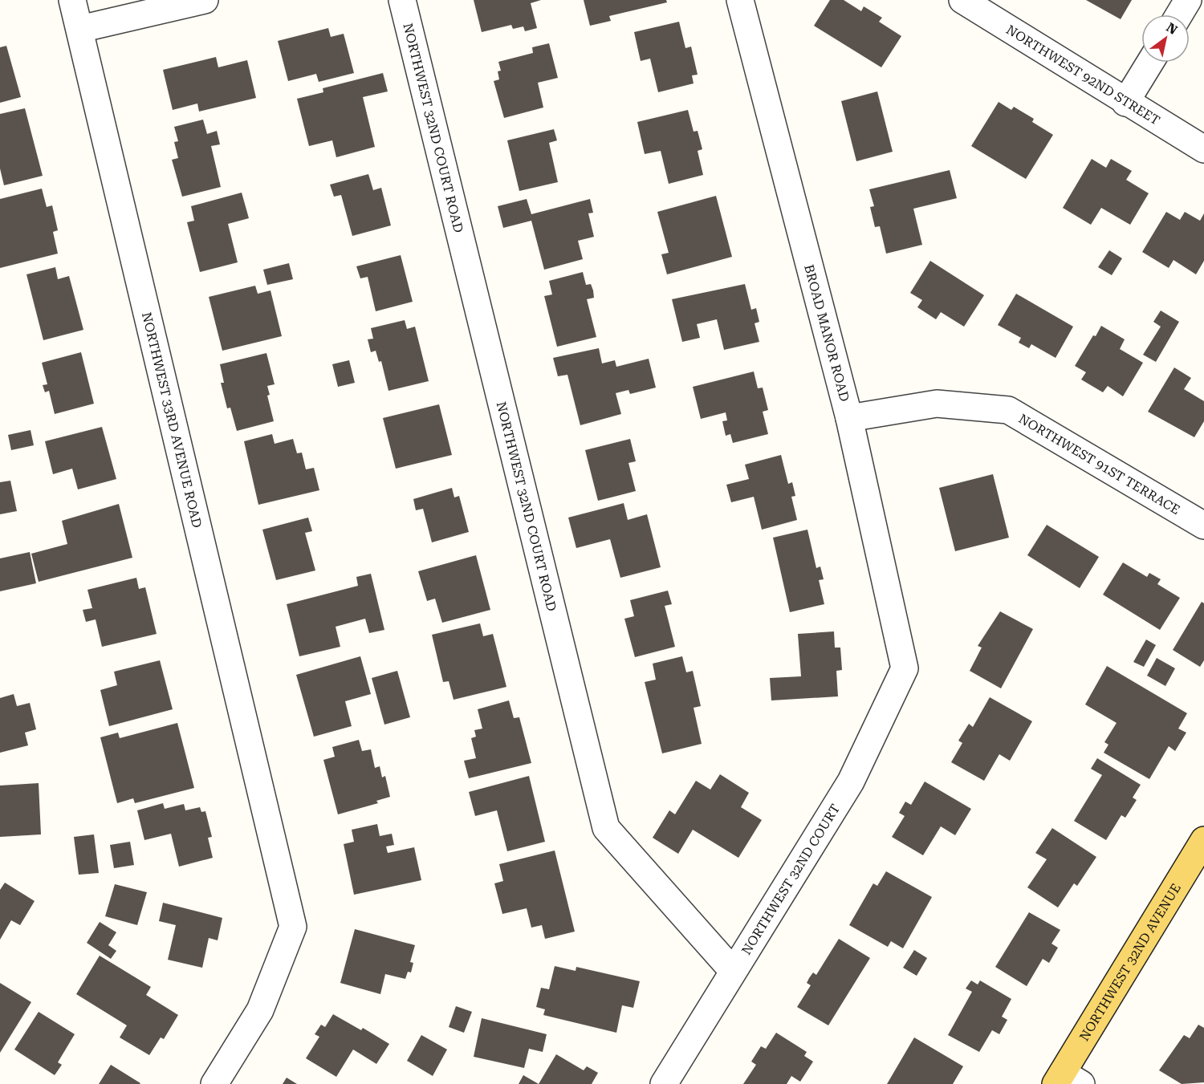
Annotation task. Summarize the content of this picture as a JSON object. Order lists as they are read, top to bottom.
{
  "streets": {
    "main road": ["NORTHWEST 32ND AVENUE"],
    "street": [
      "NORTHWEST 92ND STREET",
      "NORTHWEST 32ND COURT ROAD",
      "BROAD MANOR ROAD",
      "NORTHWEST 33RD AVENUE ROAD",
      "NORTHWEST 91ST TERRACE",
      "NORTHWEST 32ND COURT"
    ]
  },
  "crossings": [
    ["NORTHWEST 32ND COURT ROAD", "NORTHWEST 32ND COURT"],
    ["BROAD MANOR ROAD", "NORTHWEST 91ST TERRACE"],
    ["BROAD MANOR ROAD", "NORTHWEST 32ND COURT"]
  ],
  "north": "top right"
}
